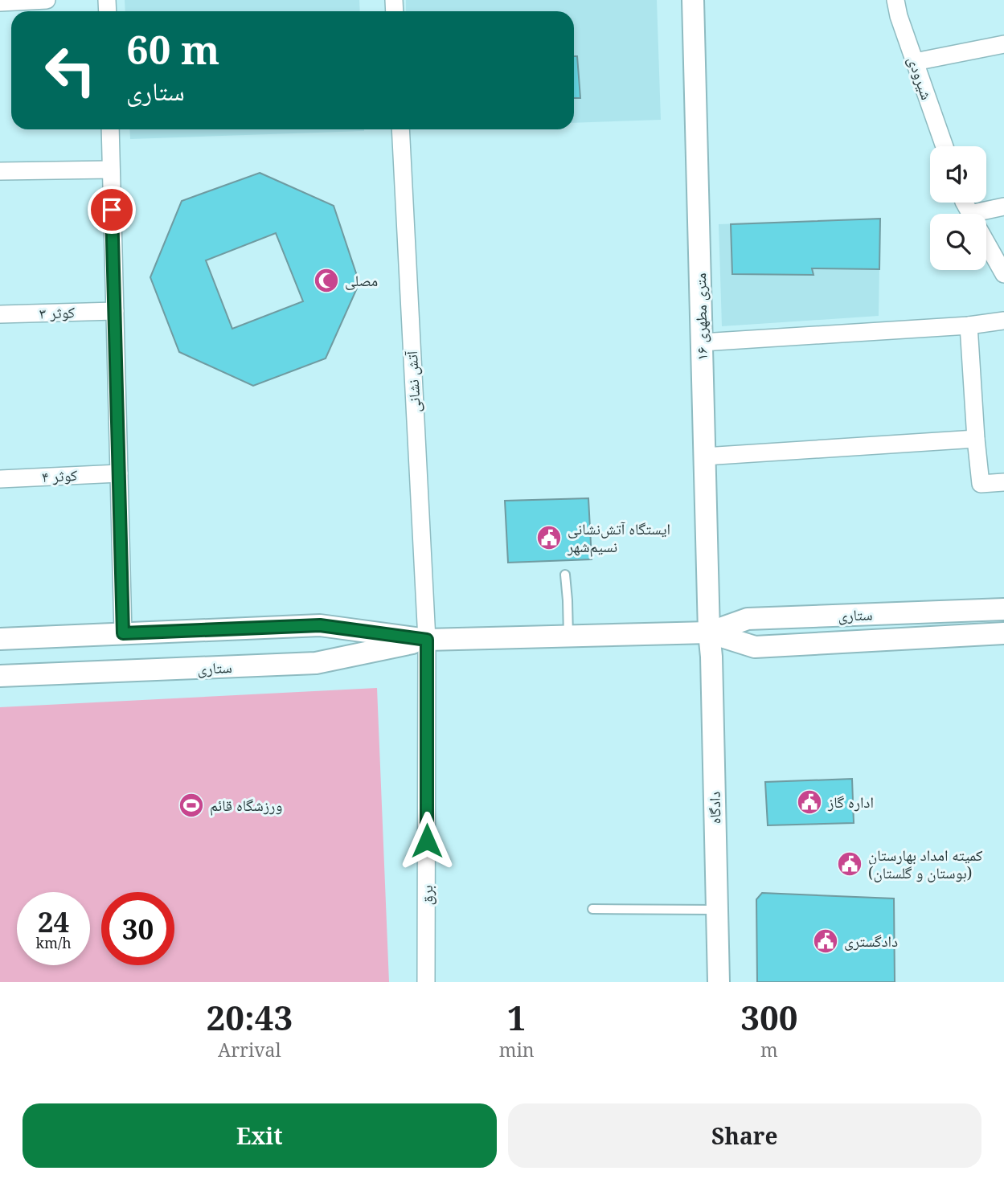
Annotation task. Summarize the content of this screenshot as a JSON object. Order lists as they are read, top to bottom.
{
  "streets": {
    "street": [
      "شیرودی",
      "کوثر ۳",
      "۱۶ متری مطهری",
      "آتش نشانی",
      "کوثر ۴",
      "ستاری",
      "دادگاه",
      "برق"
    ]
  },
  "crossings": [
    ["۱۶ متری مطهری", "ستاری"],
    ["۱۶ متری مطهری", "دادگاه"],
    ["آتش نشانی", "ستاری"],
    ["آتش نشانی", "برق"],
    ["ستاری", "دادگاه"],
    ["ستاری", "برق"]
  ],
  "places": {
    "mosque": ["مصلی"],
    "public building": [
      "ایستگاه آتش‌نشانی نسیم‌شهر",
      "اداره گاز",
      "کمیته امداد بهارستان (بوستان و گلستان)",
      "دادگستری"
    ],
    "sports": ["ورزشگاه قائم"]
  },
  "page": {
    "turn": ["60 m", "ستاری"],
    "speed": "24 km/h",
    "limit": "30",
    "eta": [
      "20:43",
      "Arrival",
      "1",
      "min",
      "300",
      "m"
    ],
    "buttons": ["Exit", "Share"]
  }
}
